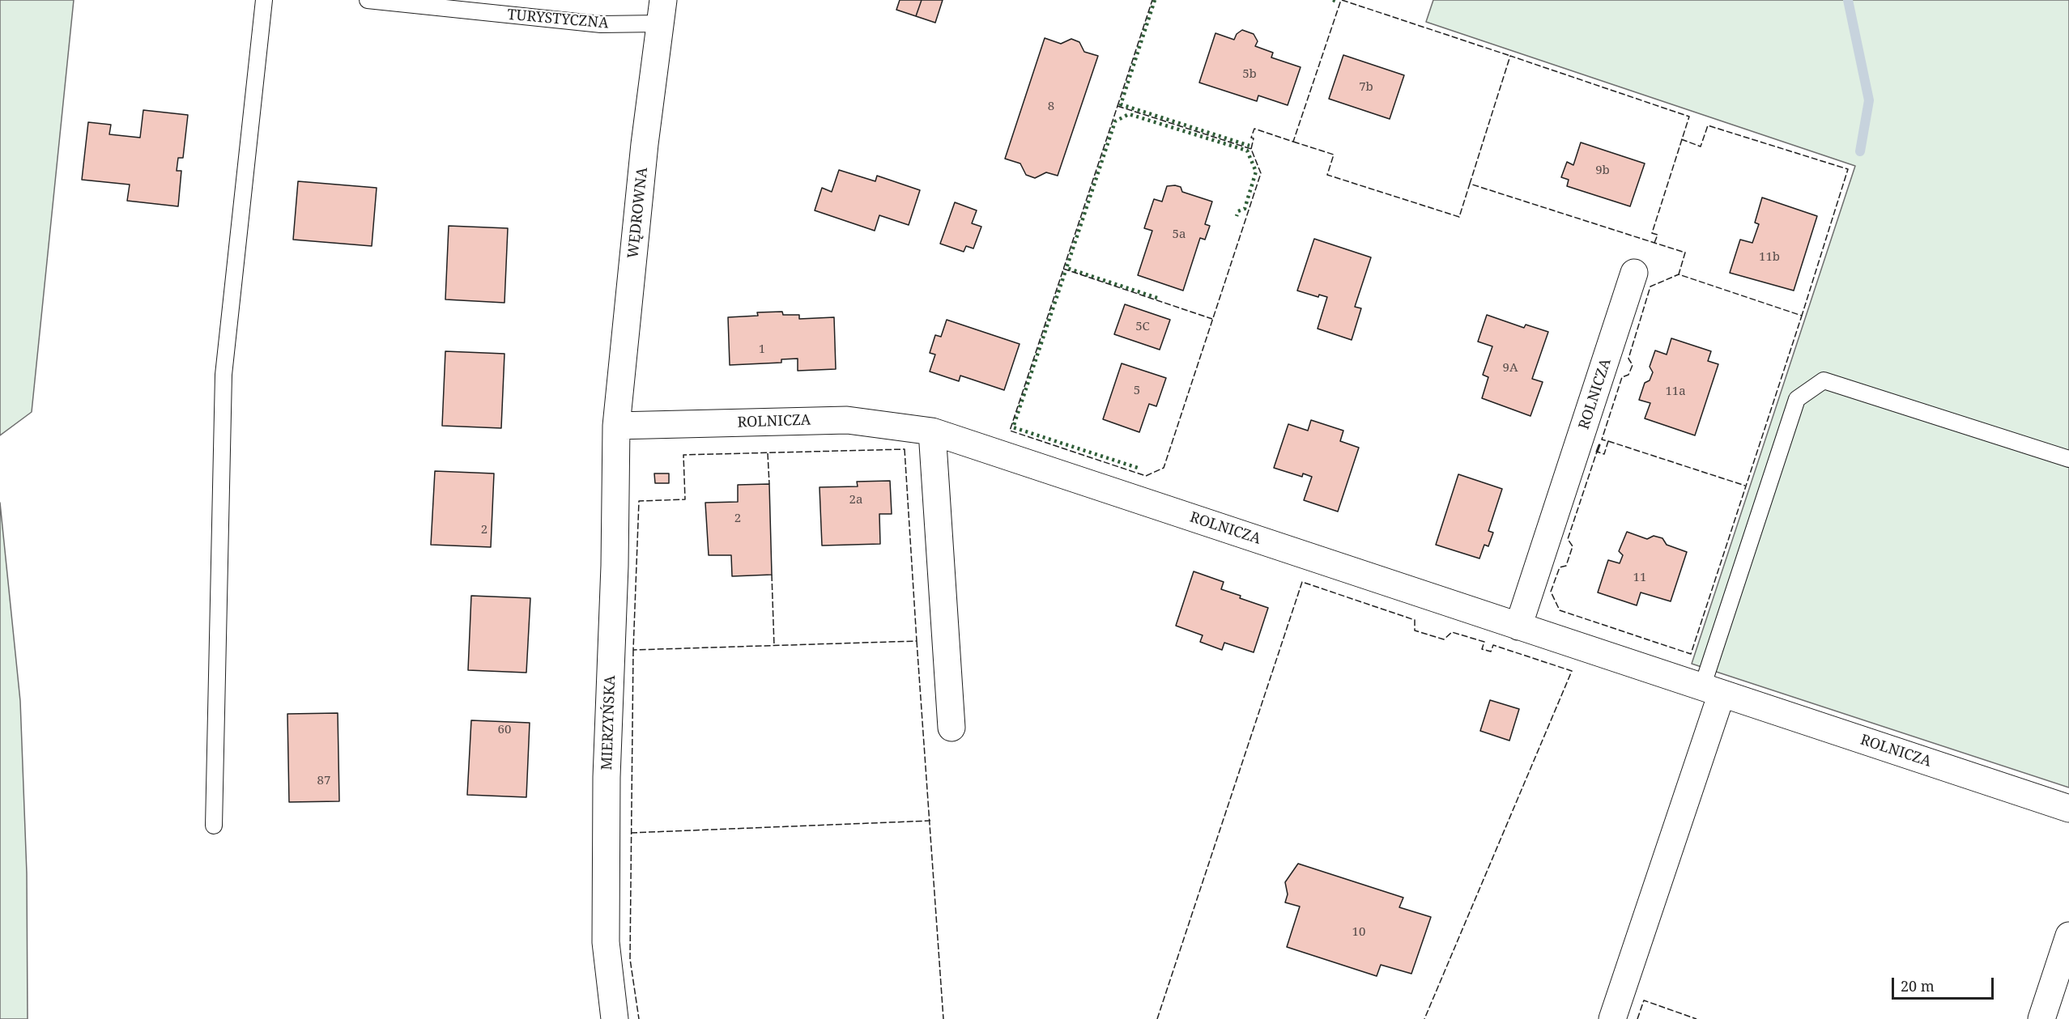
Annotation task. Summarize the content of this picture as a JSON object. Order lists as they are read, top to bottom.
{
  "streets": {
    "street": ["WĘDROWNA", "ROLNICZA", "MIERZYŃSKA"],
    "lane": ["TURYSTYCZNA"]
  },
  "crossings": [
    ["TURYSTYCZNA", "WĘDROWNA"],
    ["WĘDROWNA", "ROLNICZA"],
    ["WĘDROWNA", "MIERZYŃSKA"],
    ["ROLNICZA", "MIERZYŃSKA"]
  ],
  "house_numbers": [
    "5b",
    "7b",
    "8",
    "9b",
    "5a",
    "11b",
    "5C",
    "1",
    "9A",
    "5",
    "11a",
    "2a",
    "2",
    "2",
    "11",
    "60",
    "87",
    "10"
  ],
  "scale_bar": "20 m"
}
